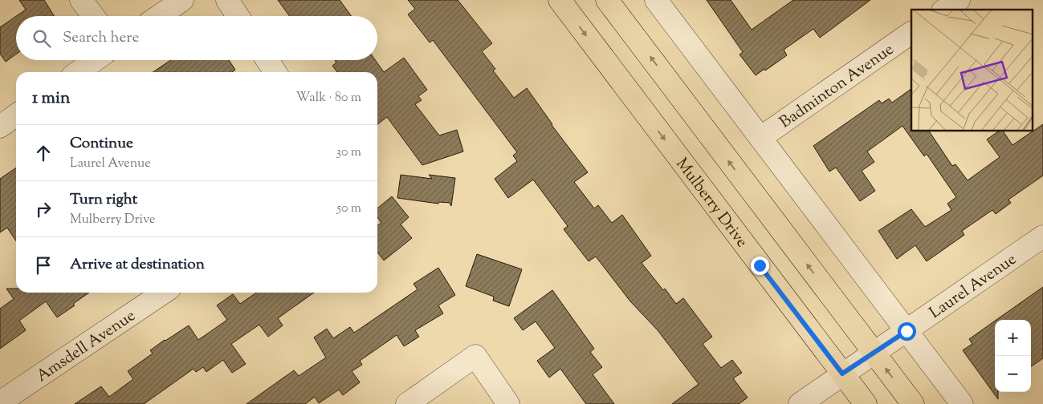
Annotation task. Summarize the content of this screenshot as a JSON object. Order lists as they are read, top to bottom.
{
  "streets": {
    "main road": ["Mulberry Drive"],
    "street": ["Badminton Avenue", "Laurel Avenue", "Amsdell Avenue"]
  },
  "crossings": [
    ["Mulberry Drive", "Laurel Avenue"]
  ],
  "page": {
    "search": "Search here",
    "heading": ["1 min", "Walk · 80 m"],
    "list": [
      ["Continue", "Laurel Avenue", "30 m"],
      ["Turn right", "Mulberry Drive", "50 m"],
      "Arrive at destination"
    ],
    "map_buttons": ["+", "−"]
  }
}
